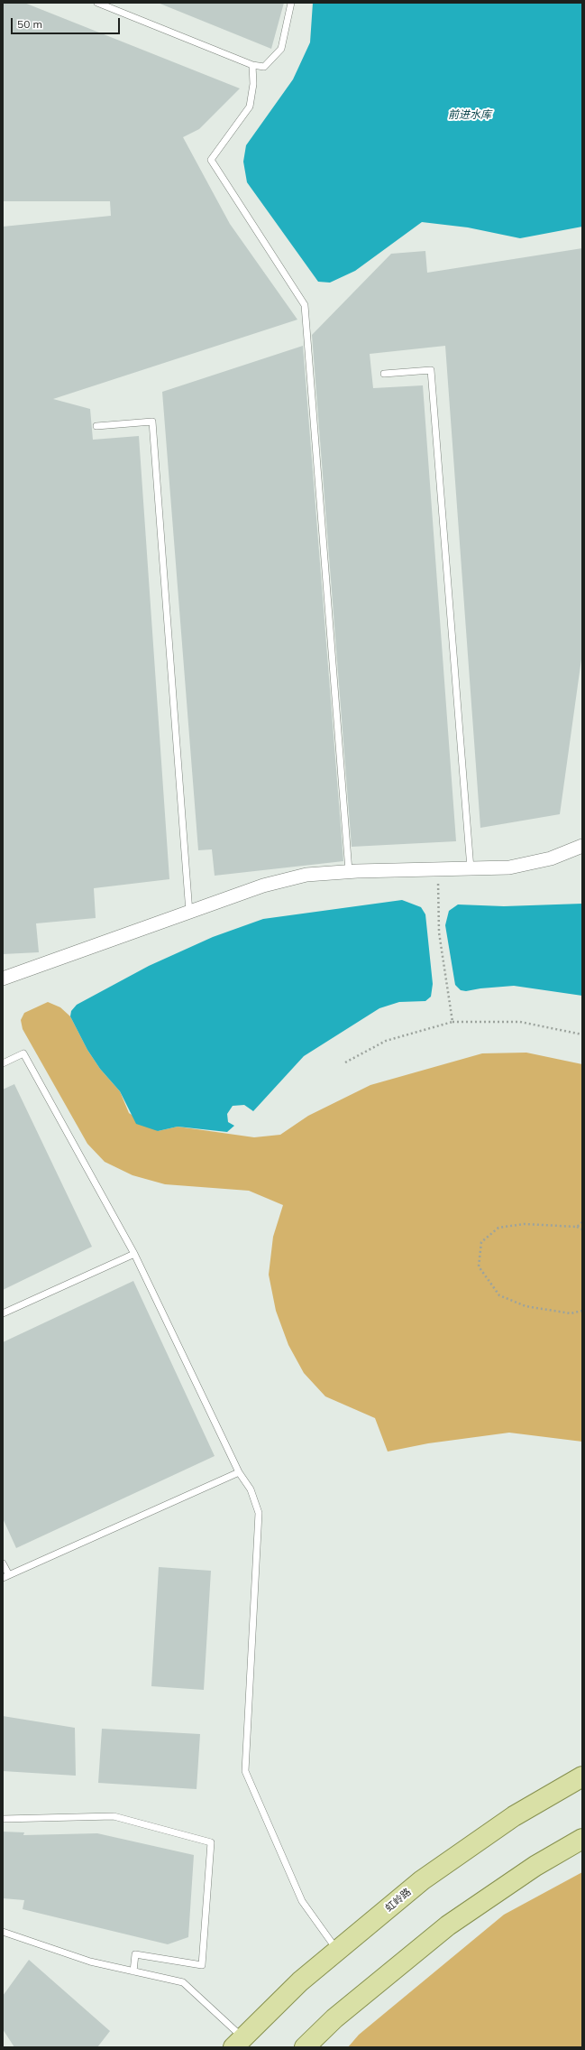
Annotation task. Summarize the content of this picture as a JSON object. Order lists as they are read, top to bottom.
{
  "streets": {
    "main road": ["虹岭路"]
  },
  "water": ["前进水库"],
  "scale_bar": "50 m"
}
